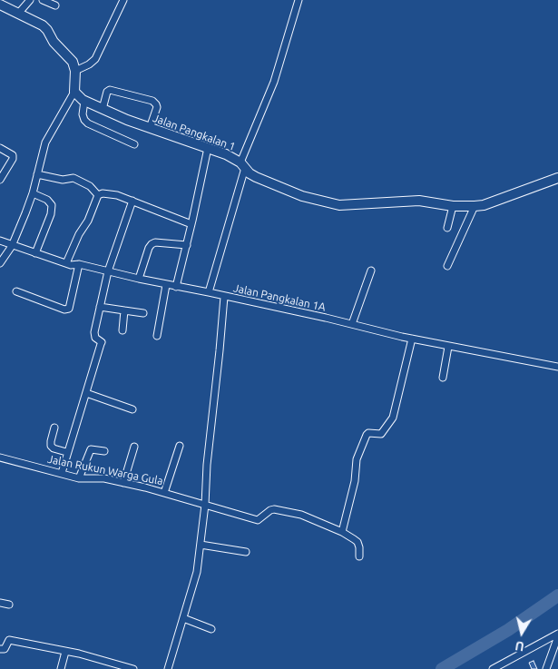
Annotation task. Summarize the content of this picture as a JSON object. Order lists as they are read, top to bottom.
{
  "streets": {
    "main road": ["Jalan Pangkalan 1"],
    "street": ["Jalan Pangkalan 1A", "Jalan Rukun Warga Gula"]
  },
  "north": "bottom"
}
